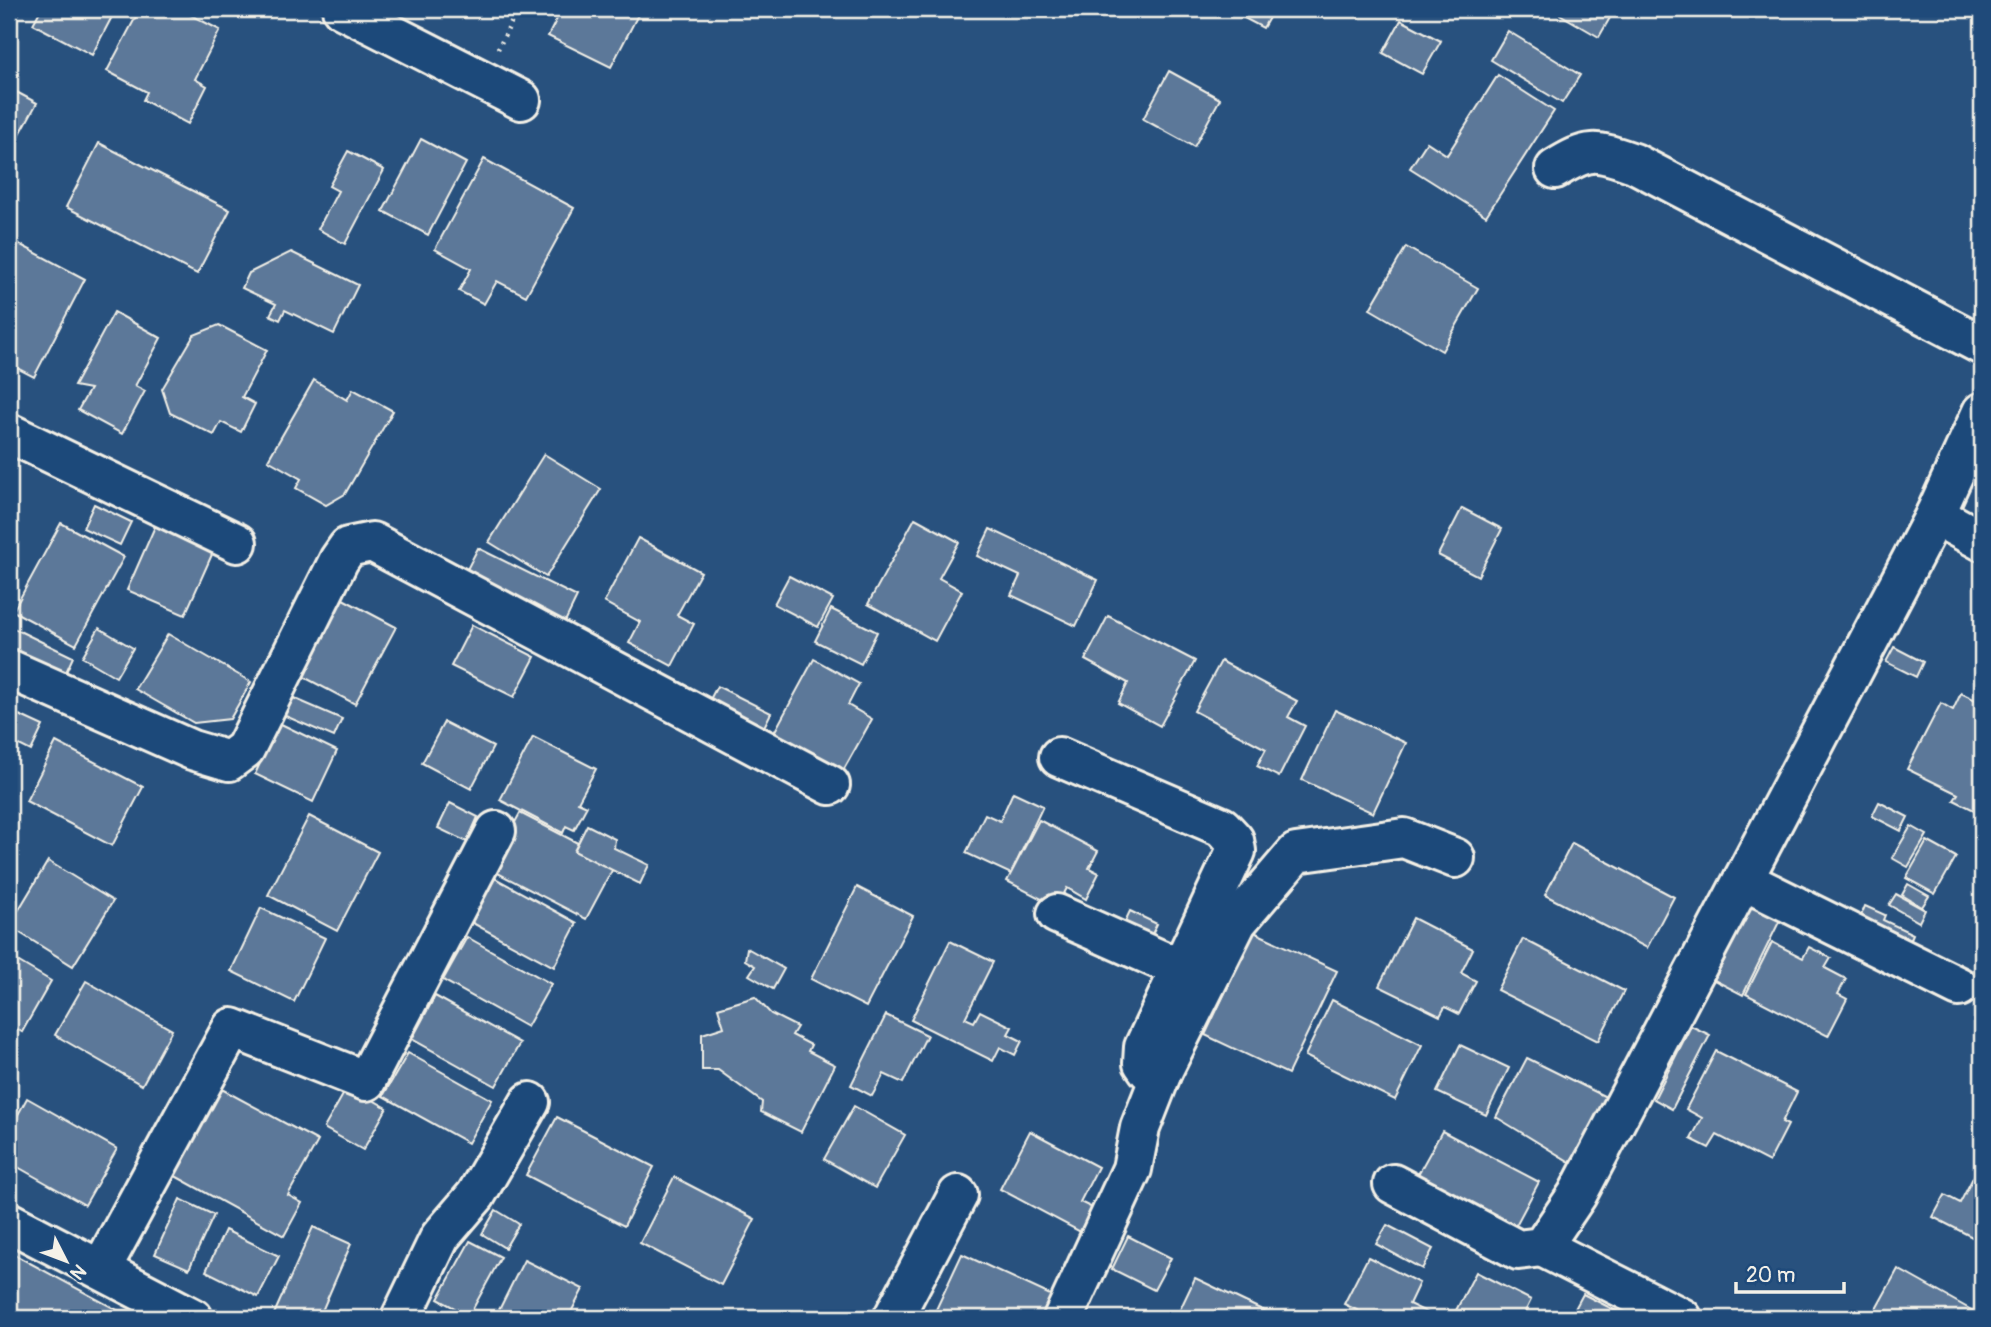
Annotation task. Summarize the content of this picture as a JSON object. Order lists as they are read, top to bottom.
{
  "scale_bar": "20 m",
  "north": "bottom right"
}
